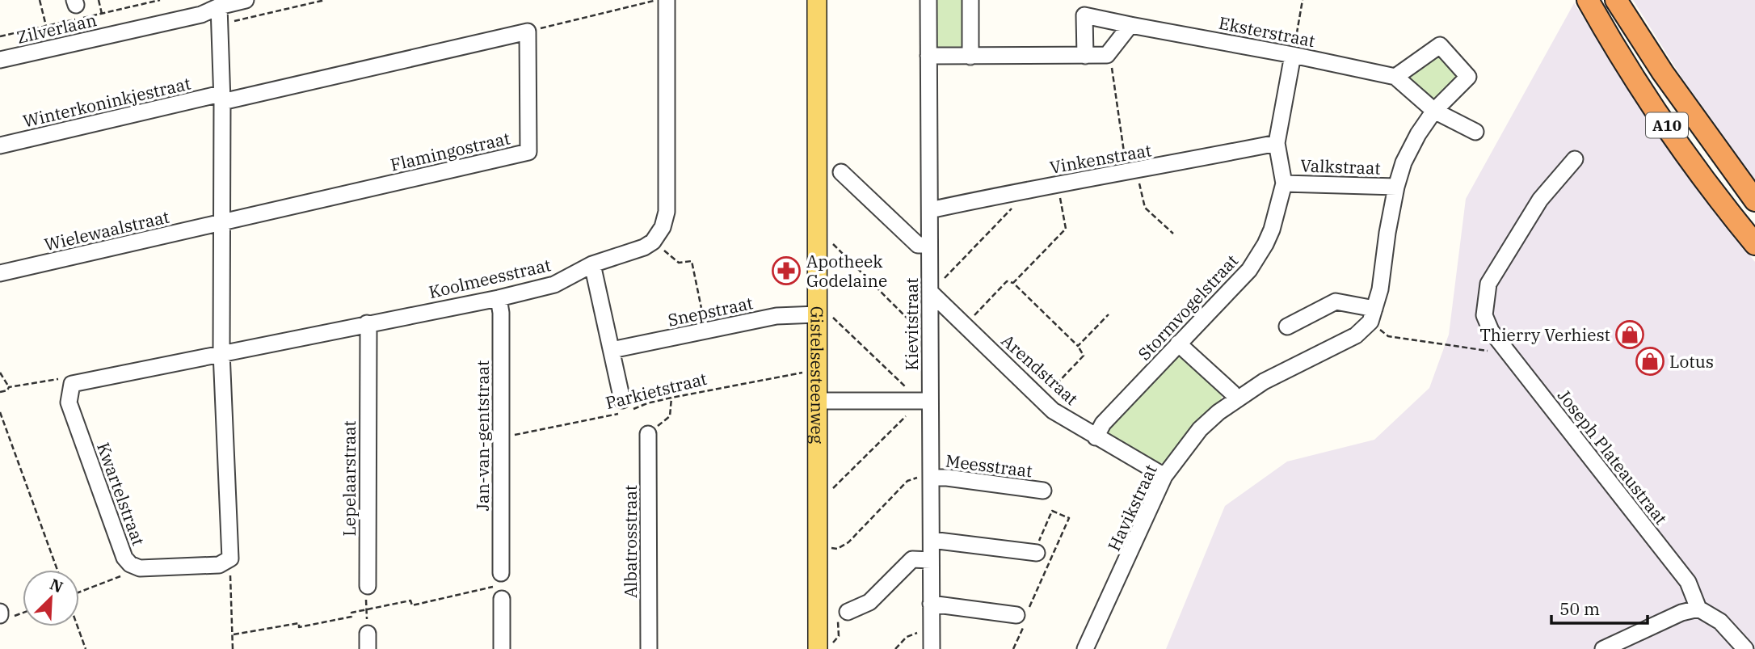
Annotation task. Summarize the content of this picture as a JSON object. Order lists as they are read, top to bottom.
{
  "streets": {
    "highway": ["A10"],
    "main road": ["Gistelsesteenweg"],
    "street": [
      "Zilverlaan",
      "Eksterstraat",
      "Winterkoninkjestraat",
      "Flamingostraat",
      "Vinkenstraat",
      "Valkstraat",
      "Wielewaalstraat",
      "Koolmeesstraat",
      "Stormvogelstraat",
      "Snepstraat",
      "Kievitstraat",
      "Arendstraat",
      "Jan-van-gentstraat",
      "Joseph Plateaustraat",
      "Meesstraat",
      "Lepelaarstraat",
      "Kwartelstraat",
      "Havikstraat",
      "Albatrosstraat"
    ],
    "path": ["Parkietstraat"]
  },
  "crossings": [
    ["Eksterstraat", "Stormvogelstraat"],
    ["Flamingostraat", "Wielewaalstraat"],
    ["Vinkenstraat", "Stormvogelstraat"],
    ["Vinkenstraat", "Kievitstraat"],
    ["Valkstraat", "Stormvogelstraat"],
    ["Koolmeesstraat", "Jan-van-gentstraat"],
    ["Koolmeesstraat", "Lepelaarstraat"],
    ["Stormvogelstraat", "Arendstraat"],
    ["Snepstraat", "Gistelsesteenweg"],
    ["Kievitstraat", "Arendstraat"],
    ["Kievitstraat", "Meesstraat"],
    ["Arendstraat", "Havikstraat"],
    ["Gistelsesteenweg", "Parkietstraat"],
    ["Parkietstraat", "Jan-van-gentstraat"]
  ],
  "places": {
    "pharmacy": ["Apotheek Godelaine"],
    "shop": ["Thierry Verhiest", "Lotus"]
  },
  "scale_bar": "50 m",
  "north": "top right"
}
